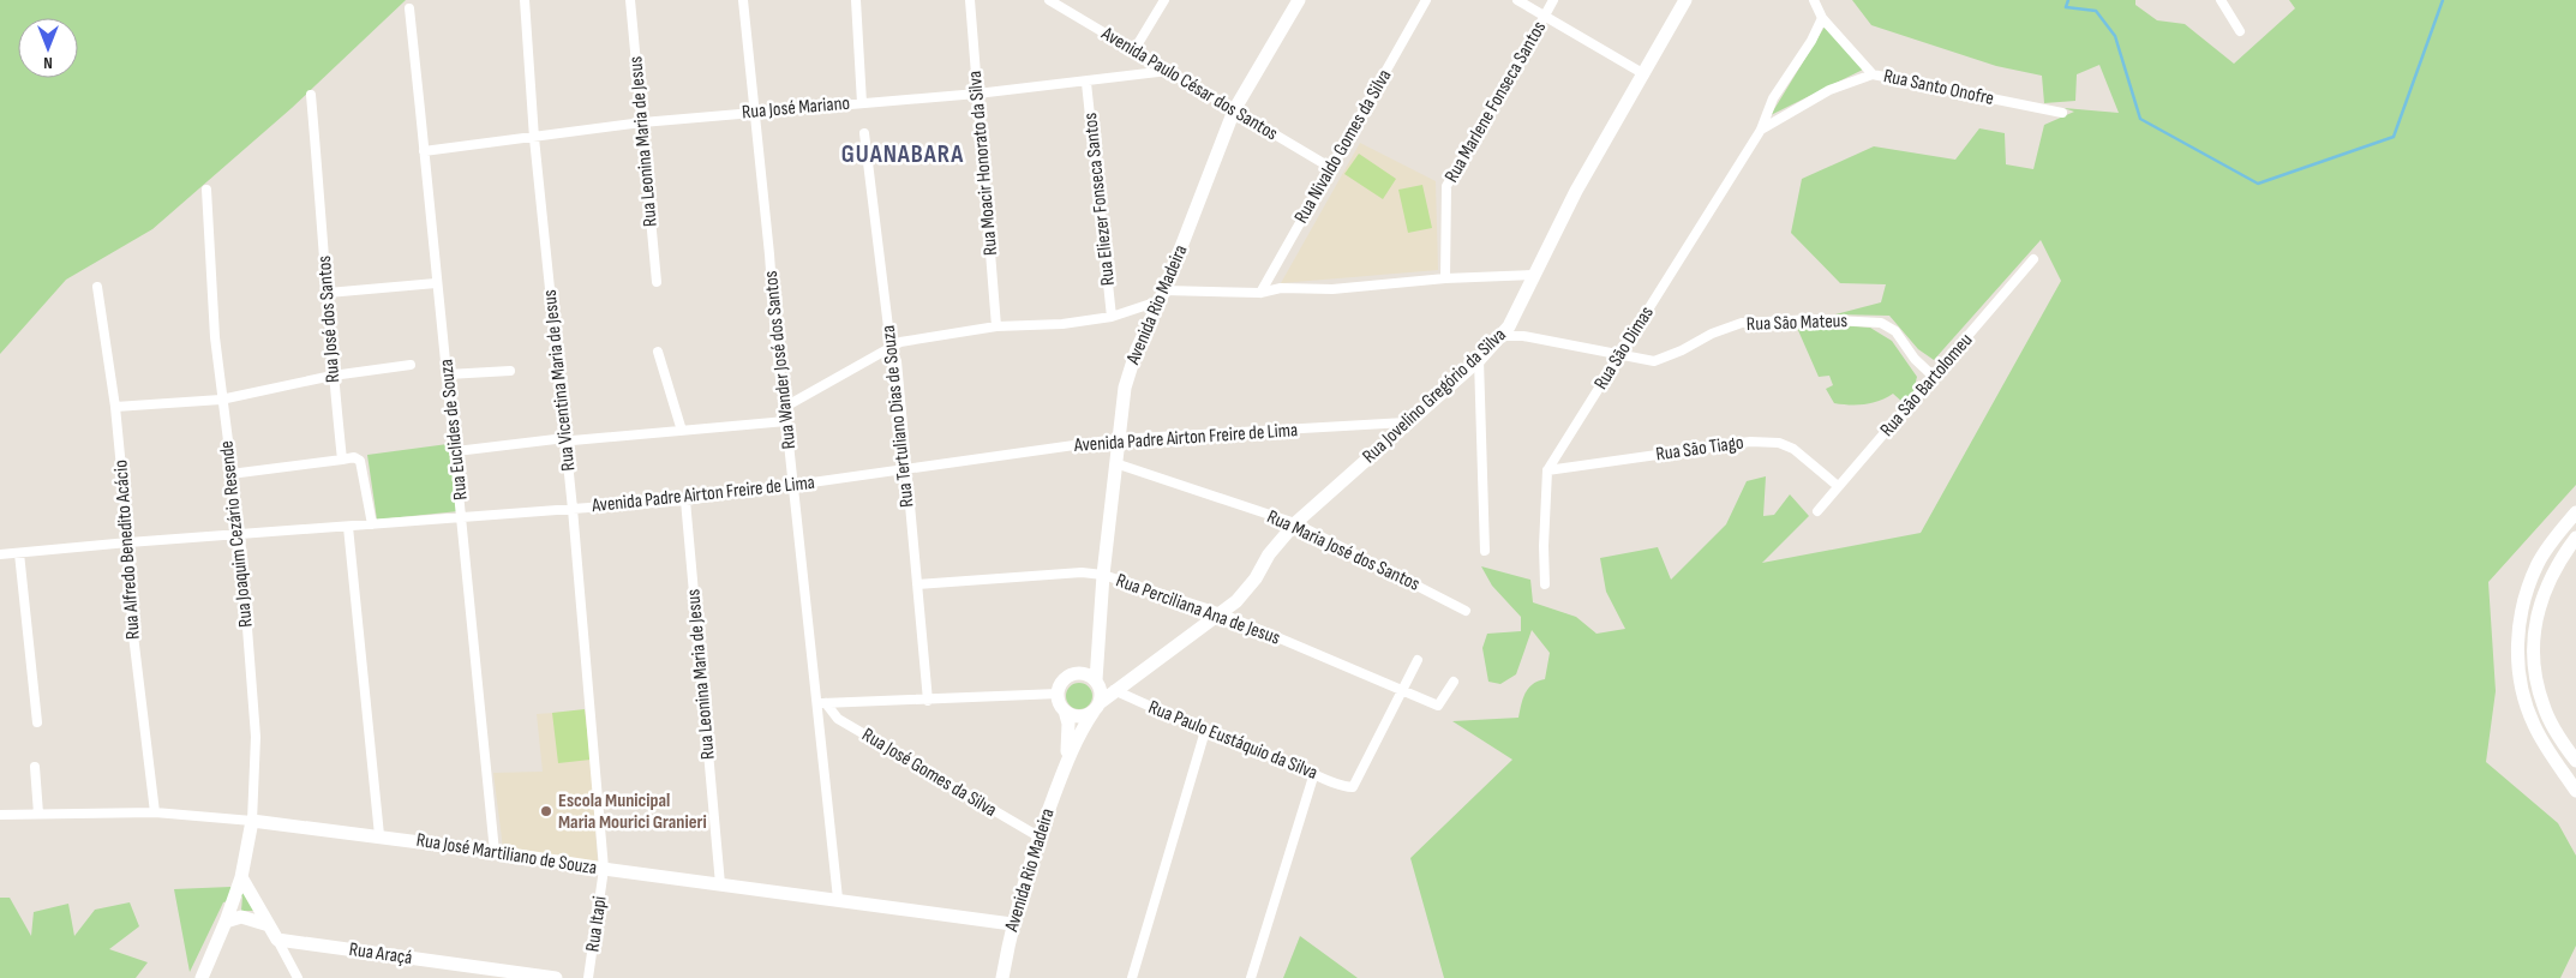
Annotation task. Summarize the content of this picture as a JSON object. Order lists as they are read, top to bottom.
{
  "streets": {
    "street": [
      "Avenida Paulo César dos Santos",
      "Rua Santo Onofre",
      "Rua Marlene Fonseca Santos",
      "Rua José Mariano",
      "Rua Leonina Maria de Jesus",
      "Rua Nivaldo Gomes da Silva",
      "Rua Moacir Honorato da Silva",
      "Rua Eliezer Fonseca Santos",
      "Avenida Rio Madeira",
      "Rua José dos Santos",
      "Rua São Mateus",
      "Rua São Dimas",
      "Rua Wander José dos Santos",
      "Rua Vicentina Maria de Jesus",
      "Rua São Bartolomeu",
      "Rua Jovelino Gregório da Silva",
      "Rua Tertuliano Dias de Souza",
      "Rua Euclides de Souza",
      "Avenida Padre Airton Freire de Lima",
      "Rua São Tiago",
      "Rua Joaquim Cezário Resende",
      "Rua Alfredo Benedito Acácio",
      "Rua Maria José dos Santos",
      "Rua Perciliana Ana de Jesus",
      "Rua Paulo Eustáquio da Silva",
      "Rua José Gomes da Silva",
      "Rua José Martiliano de Souza",
      "Rua Itapi",
      "Rua Araçá"
    ]
  },
  "crossings": [
    ["Avenida Paulo César dos Santos", "Rua José Mariano"],
    ["Avenida Paulo César dos Santos", "Rua Nivaldo Gomes da Silva"],
    ["Avenida Paulo César dos Santos", "Avenida Rio Madeira"],
    ["Rua Santo Onofre", "Rua São Dimas"],
    ["Rua José Mariano", "Rua Leonina Maria de Jesus"],
    ["Rua José Mariano", "Rua Moacir Honorato da Silva"],
    ["Rua José Mariano", "Rua Eliezer Fonseca Santos"],
    ["Rua José Mariano", "Rua Wander José dos Santos"],
    ["Rua José Mariano", "Rua Vicentina Maria de Jesus"],
    ["Rua José Mariano", "Rua Euclides de Souza"],
    ["Rua Leonina Maria de Jesus", "Avenida Padre Airton Freire de Lima"],
    ["Rua Leonina Maria de Jesus", "Rua José Martiliano de Souza"],
    ["Avenida Rio Madeira", "Rua Jovelino Gregório da Silva"],
    ["Avenida Rio Madeira", "Avenida Padre Airton Freire de Lima"],
    ["Avenida Rio Madeira", "Rua Maria José dos Santos"],
    ["Avenida Rio Madeira", "Rua Perciliana Ana de Jesus"],
    ["Avenida Rio Madeira", "Rua José Gomes da Silva"],
    ["Avenida Rio Madeira", "Rua José Martiliano de Souza"],
    ["Rua São Mateus", "Rua São Dimas"],
    ["Rua São Mateus", "Rua São Bartolomeu"],
    ["Rua São Mateus", "Rua Jovelino Gregório da Silva"],
    ["Rua São Dimas", "Rua São Tiago"],
    ["Rua Wander José dos Santos", "Avenida Padre Airton Freire de Lima"],
    ["Rua Wander José dos Santos", "Rua José Gomes da Silva"],
    ["Rua Wander José dos Santos", "Rua José Martiliano de Souza"],
    ["Rua Vicentina Maria de Jesus", "Avenida Padre Airton Freire de Lima"],
    ["Rua Vicentina Maria de Jesus", "Rua José Martiliano de Souza"],
    ["Rua Vicentina Maria de Jesus", "Rua Itapi"],
    ["Rua São Bartolomeu", "Rua São Tiago"],
    ["Rua Jovelino Gregório da Silva", "Avenida Padre Airton Freire de Lima"],
    ["Rua Jovelino Gregório da Silva", "Rua Maria José dos Santos"],
    ["Rua Jovelino Gregório da Silva", "Rua Perciliana Ana de Jesus"],
    ["Rua Jovelino Gregório da Silva", "Rua Paulo Eustáquio da Silva"],
    ["Rua Tertuliano Dias de Souza", "Avenida Padre Airton Freire de Lima"],
    ["Rua Tertuliano Dias de Souza", "Rua Perciliana Ana de Jesus"],
    ["Rua Euclides de Souza", "Avenida Padre Airton Freire de Lima"],
    ["Rua Euclides de Souza", "Rua José Martiliano de Souza"],
    ["Avenida Padre Airton Freire de Lima", "Rua Joaquim Cezário Resende"],
    ["Avenida Padre Airton Freire de Lima", "Rua Alfredo Benedito Acácio"],
    ["Rua Joaquim Cezário Resende", "Rua José Martiliano de Souza"],
    ["Rua Alfredo Benedito Acácio", "Rua José Martiliano de Souza"],
    ["Rua Perciliana Ana de Jesus", "Rua Paulo Eustáquio da Silva"],
    ["Rua José Martiliano de Souza", "Rua Itapi"]
  ],
  "districts": ["GUANABARA"],
  "places": ["Escola Municipal Maria Mourici Granieri"],
  "north": "bottom"
}
